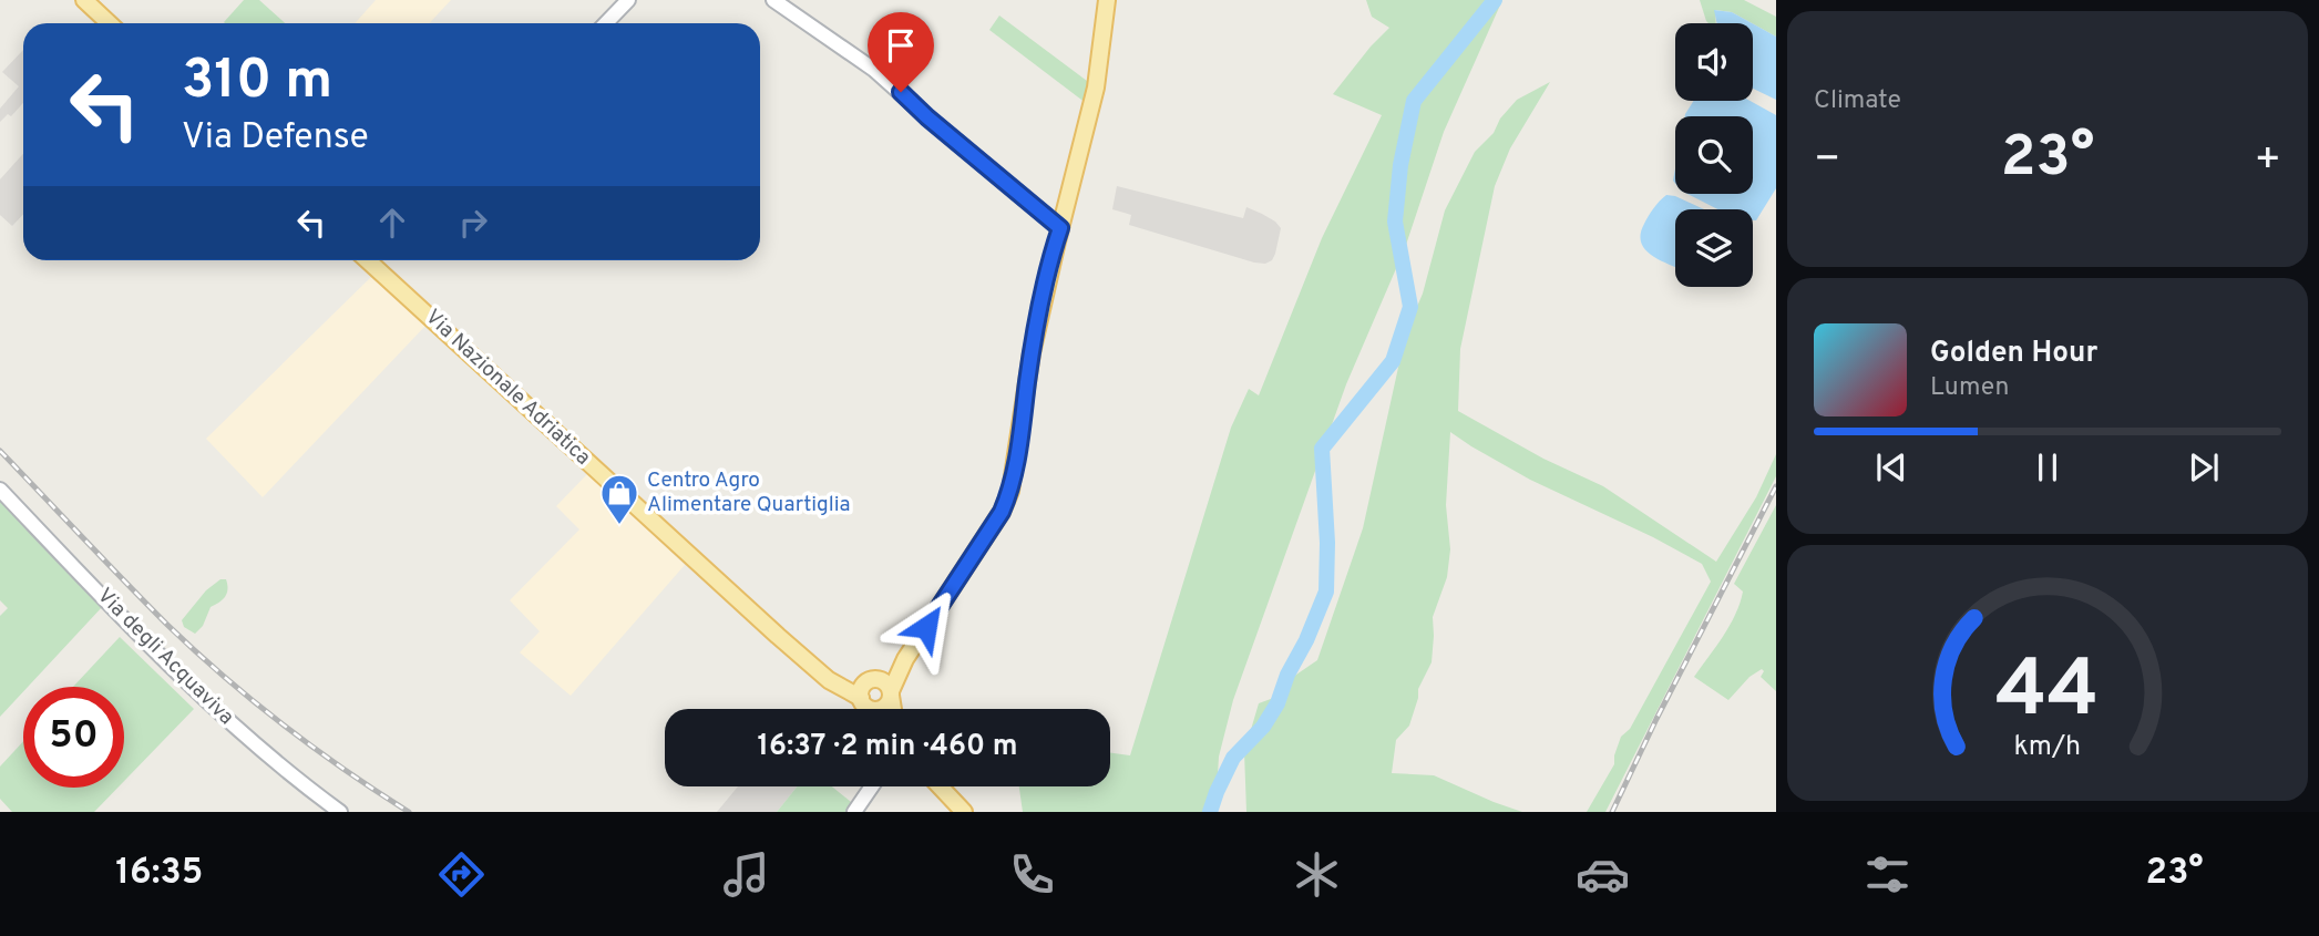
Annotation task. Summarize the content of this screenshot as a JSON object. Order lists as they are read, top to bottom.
{
  "streets": {
    "main road": ["Via Nazionale Adriatica"],
    "street": ["Via degli Acquaviva"]
  },
  "places": {
    "shop": ["Centro Agro Alimentare Quartiglia"]
  },
  "page": {
    "tile": "Climate",
    "turn": ["310 m", "Via Defense"],
    "heat": ["−", "23°", "+"],
    "song": ["Golden Hour", "Lumen"],
    "limit": "50",
    "trip": "16:37 · 2 min · 460 m",
    "tabs": ["16:35", "23°"],
    "gauge": ["44", "km/h"]
  }
}
